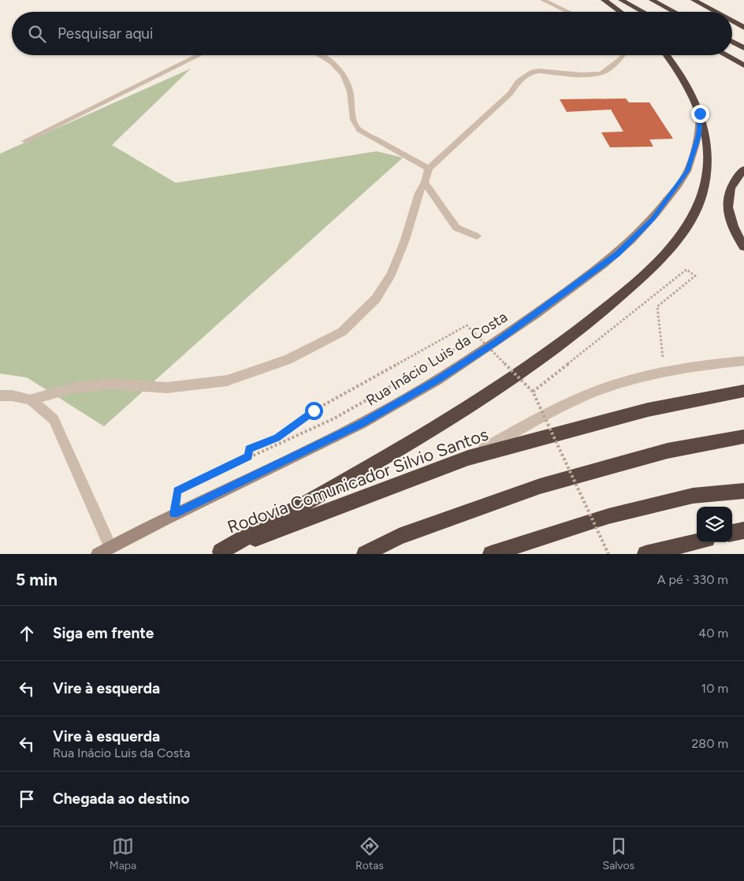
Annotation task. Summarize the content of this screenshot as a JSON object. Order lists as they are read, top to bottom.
{
  "streets": {
    "highway": ["Rodovia Comunicador Silvio Santos"],
    "main road": ["Rua Inácio Luis da Costa"]
  },
  "page": {
    "search": "Pesquisar aqui",
    "heading": ["5 min", "A pé · 330 m"],
    "list": [
      ["Siga em frente", "40 m"],
      ["Vire à esquerda", "10 m"],
      ["Vire à esquerda", "Rua Inácio Luis da Costa", "280 m"],
      "Chegada ao destino"
    ],
    "nav": ["Mapa", "Rotas", "Salvos"]
  }
}
